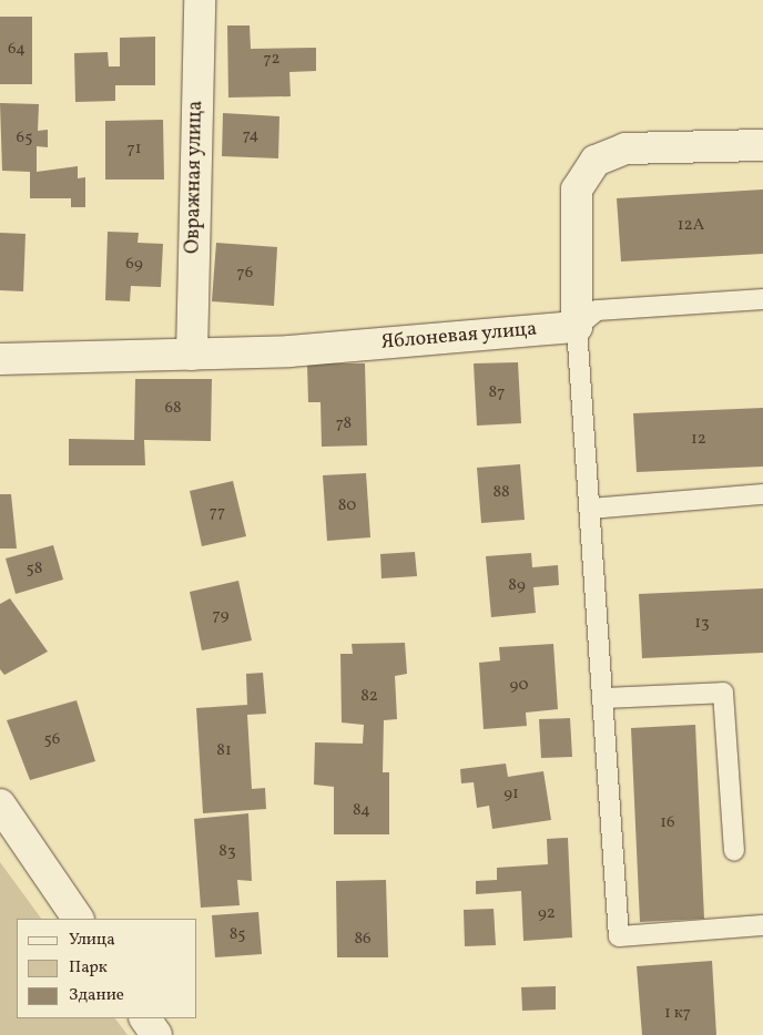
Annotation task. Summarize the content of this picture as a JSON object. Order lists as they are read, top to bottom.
{
  "streets": {
    "street": ["Овражная улица", "Яблоневая улица"]
  },
  "crossings": [
    ["Овражная улица", "Яблоневая улица"]
  ],
  "house_numbers": [
    "64",
    "72",
    "74",
    "65",
    "71",
    "12А",
    "69",
    "76",
    "87",
    "68",
    "78",
    "12",
    "88",
    "80",
    "77",
    "58",
    "89",
    "79",
    "13",
    "90",
    "82",
    "56",
    "81",
    "91",
    "84",
    "16",
    "83",
    "92",
    "85",
    "86",
    "1 к7"
  ],
  "legend": ["Улица", "Парк", "Здание"]
}
